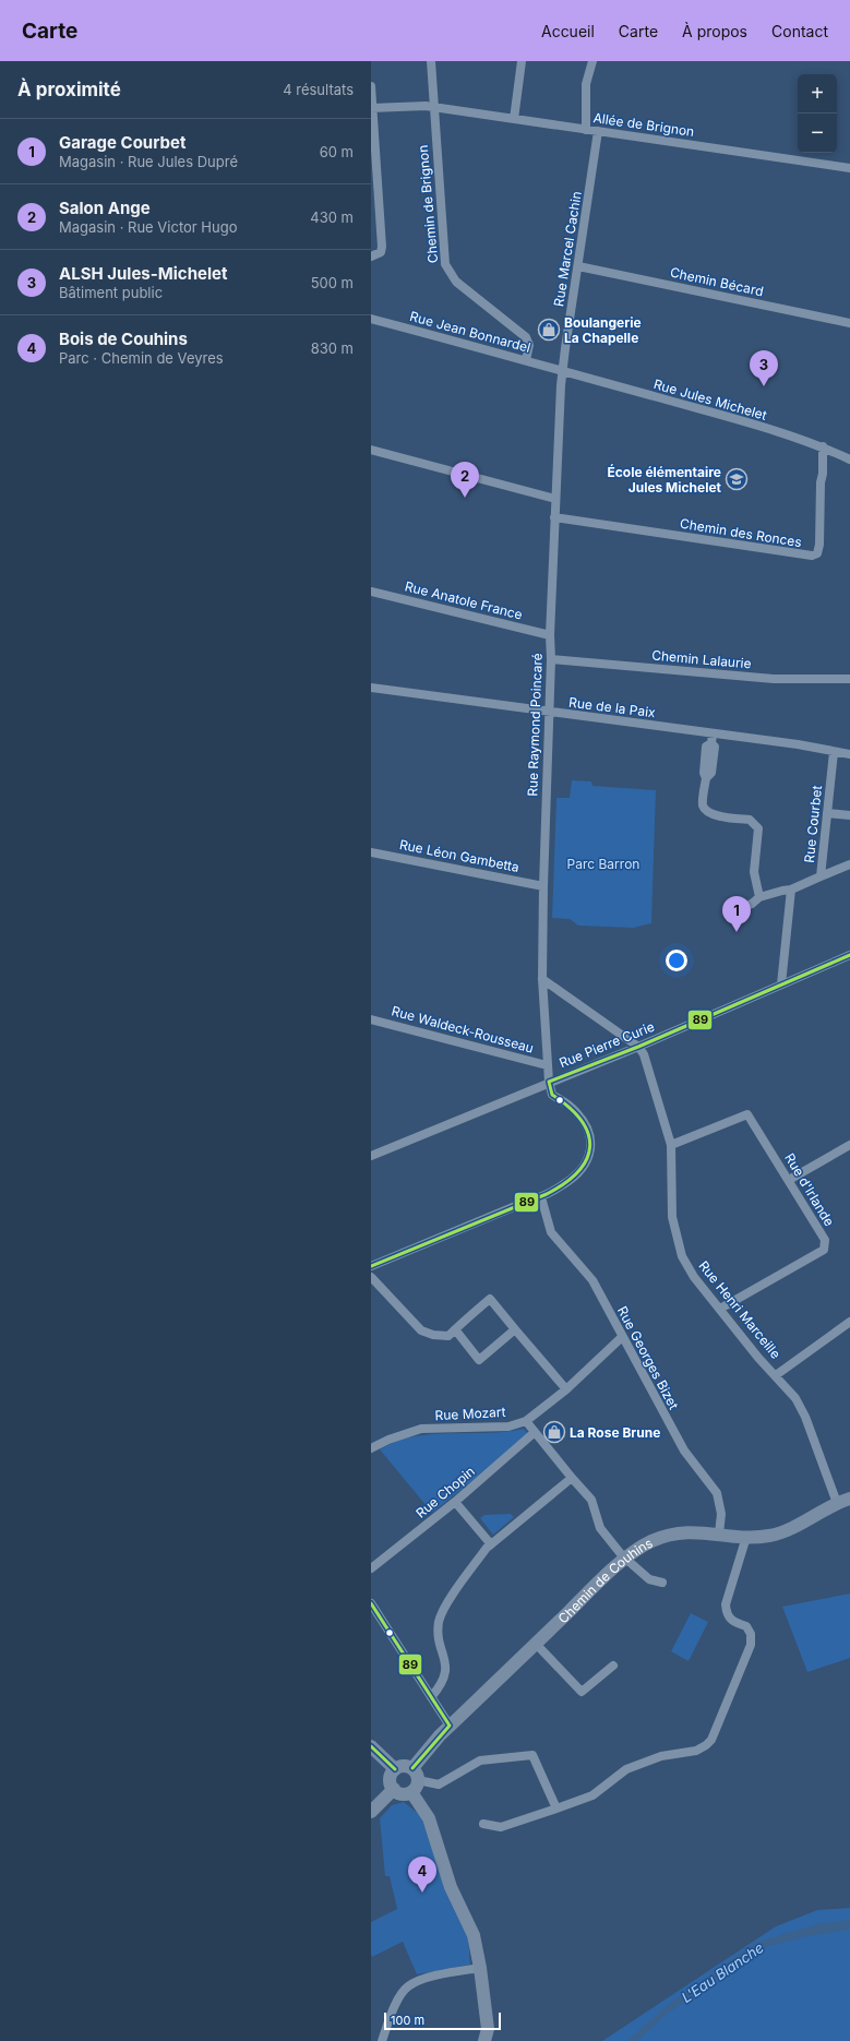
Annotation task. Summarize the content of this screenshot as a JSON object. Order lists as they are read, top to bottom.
{
  "streets": {
    "street": [
      "Allée de Brignon",
      "Chemin de Brignon",
      "Rue Marcel Cachin",
      "Chemin Bécard",
      "Rue Jean Bonnardel",
      "Rue Jules Michelet",
      "Chemin des Ronces",
      "Rue Anatole France",
      "Chemin Lalaurie",
      "Rue de la Paix",
      "Rue Raymond Poincaré",
      "Rue Courbet",
      "Rue Léon Gambetta",
      "Rue Waldeck-Rousseau",
      "Rue Pierre Curie",
      "Rue d'Irlande",
      "Rue Henri Marceille",
      "Rue Georges Bizet",
      "Rue Mozart",
      "Rue Chopin",
      "Chemin de Couhins"
    ]
  },
  "crossings": [
    ["Allée de Brignon", "Chemin de Brignon"],
    ["Allée de Brignon", "Rue Marcel Cachin"],
    ["Chemin de Brignon", "Rue Jean Bonnardel"],
    ["Rue Marcel Cachin", "Chemin Bécard"],
    ["Rue Marcel Cachin", "Rue Jean Bonnardel"],
    ["Rue Marcel Cachin", "Rue Jules Michelet"],
    ["Rue Marcel Cachin", "Rue Raymond Poincaré"],
    ["Rue Jean Bonnardel", "Rue Jules Michelet"],
    ["Rue Jean Bonnardel", "Rue Raymond Poincaré"],
    ["Rue Jules Michelet", "Chemin des Ronces"],
    ["Rue Jules Michelet", "Rue Raymond Poincaré"],
    ["Chemin des Ronces", "Rue Raymond Poincaré"],
    ["Rue Anatole France", "Rue Raymond Poincaré"],
    ["Chemin Lalaurie", "Rue Raymond Poincaré"],
    ["Rue de la Paix", "Rue Raymond Poincaré"],
    ["Rue de la Paix", "Rue Courbet"],
    ["Rue Raymond Poincaré", "Rue Léon Gambetta"],
    ["Rue Raymond Poincaré", "Rue Waldeck-Rousseau"],
    ["Rue Raymond Poincaré", "Rue Pierre Curie"],
    ["Rue Pierre Curie", "Rue Henri Marceille"],
    ["Rue d'Irlande", "Rue Henri Marceille"],
    ["Rue Henri Marceille", "Chemin de Couhins"],
    ["Rue Georges Bizet", "Rue Mozart"],
    ["Rue Georges Bizet", "Chemin de Couhins"]
  ],
  "water": ["L'Eau Blanche"],
  "parks": ["Parc Barron"],
  "places": {
    "shop": ["Boulangerie La Chapelle", "La Rose Brune"],
    "school or university": ["École élémentaire Jules Michelet"]
  },
  "lines": ["transit line 89"],
  "scale_bar": "100 m",
  "page": {
    "header": "Carte",
    "nav": [
      "Accueil",
      "Carte",
      "À propos",
      "Contact"
    ],
    "heading": ["À proximité", "4 résultats"],
    "map_buttons": ["+", "−"],
    "list": [
      {
        "mark": "1",
        "name": "Garage Courbet",
        "note": "Magasin · Rue Jules Dupré",
        "value": "60 m"
      },
      {
        "mark": "2",
        "name": "Salon Ange",
        "note": "Magasin · Rue Victor Hugo",
        "value": "430 m"
      },
      {
        "mark": "3",
        "name": "ALSH Jules-Michelet",
        "note": "Bâtiment public",
        "value": "500 m"
      },
      {
        "mark": "4",
        "name": "Bois de Couhins",
        "note": "Parc · Chemin de Veyres",
        "value": "830 m"
      }
    ],
    "pins": [
      "3",
      "2",
      "1",
      "4"
    ],
    "scale": "100 m"
  }
}
